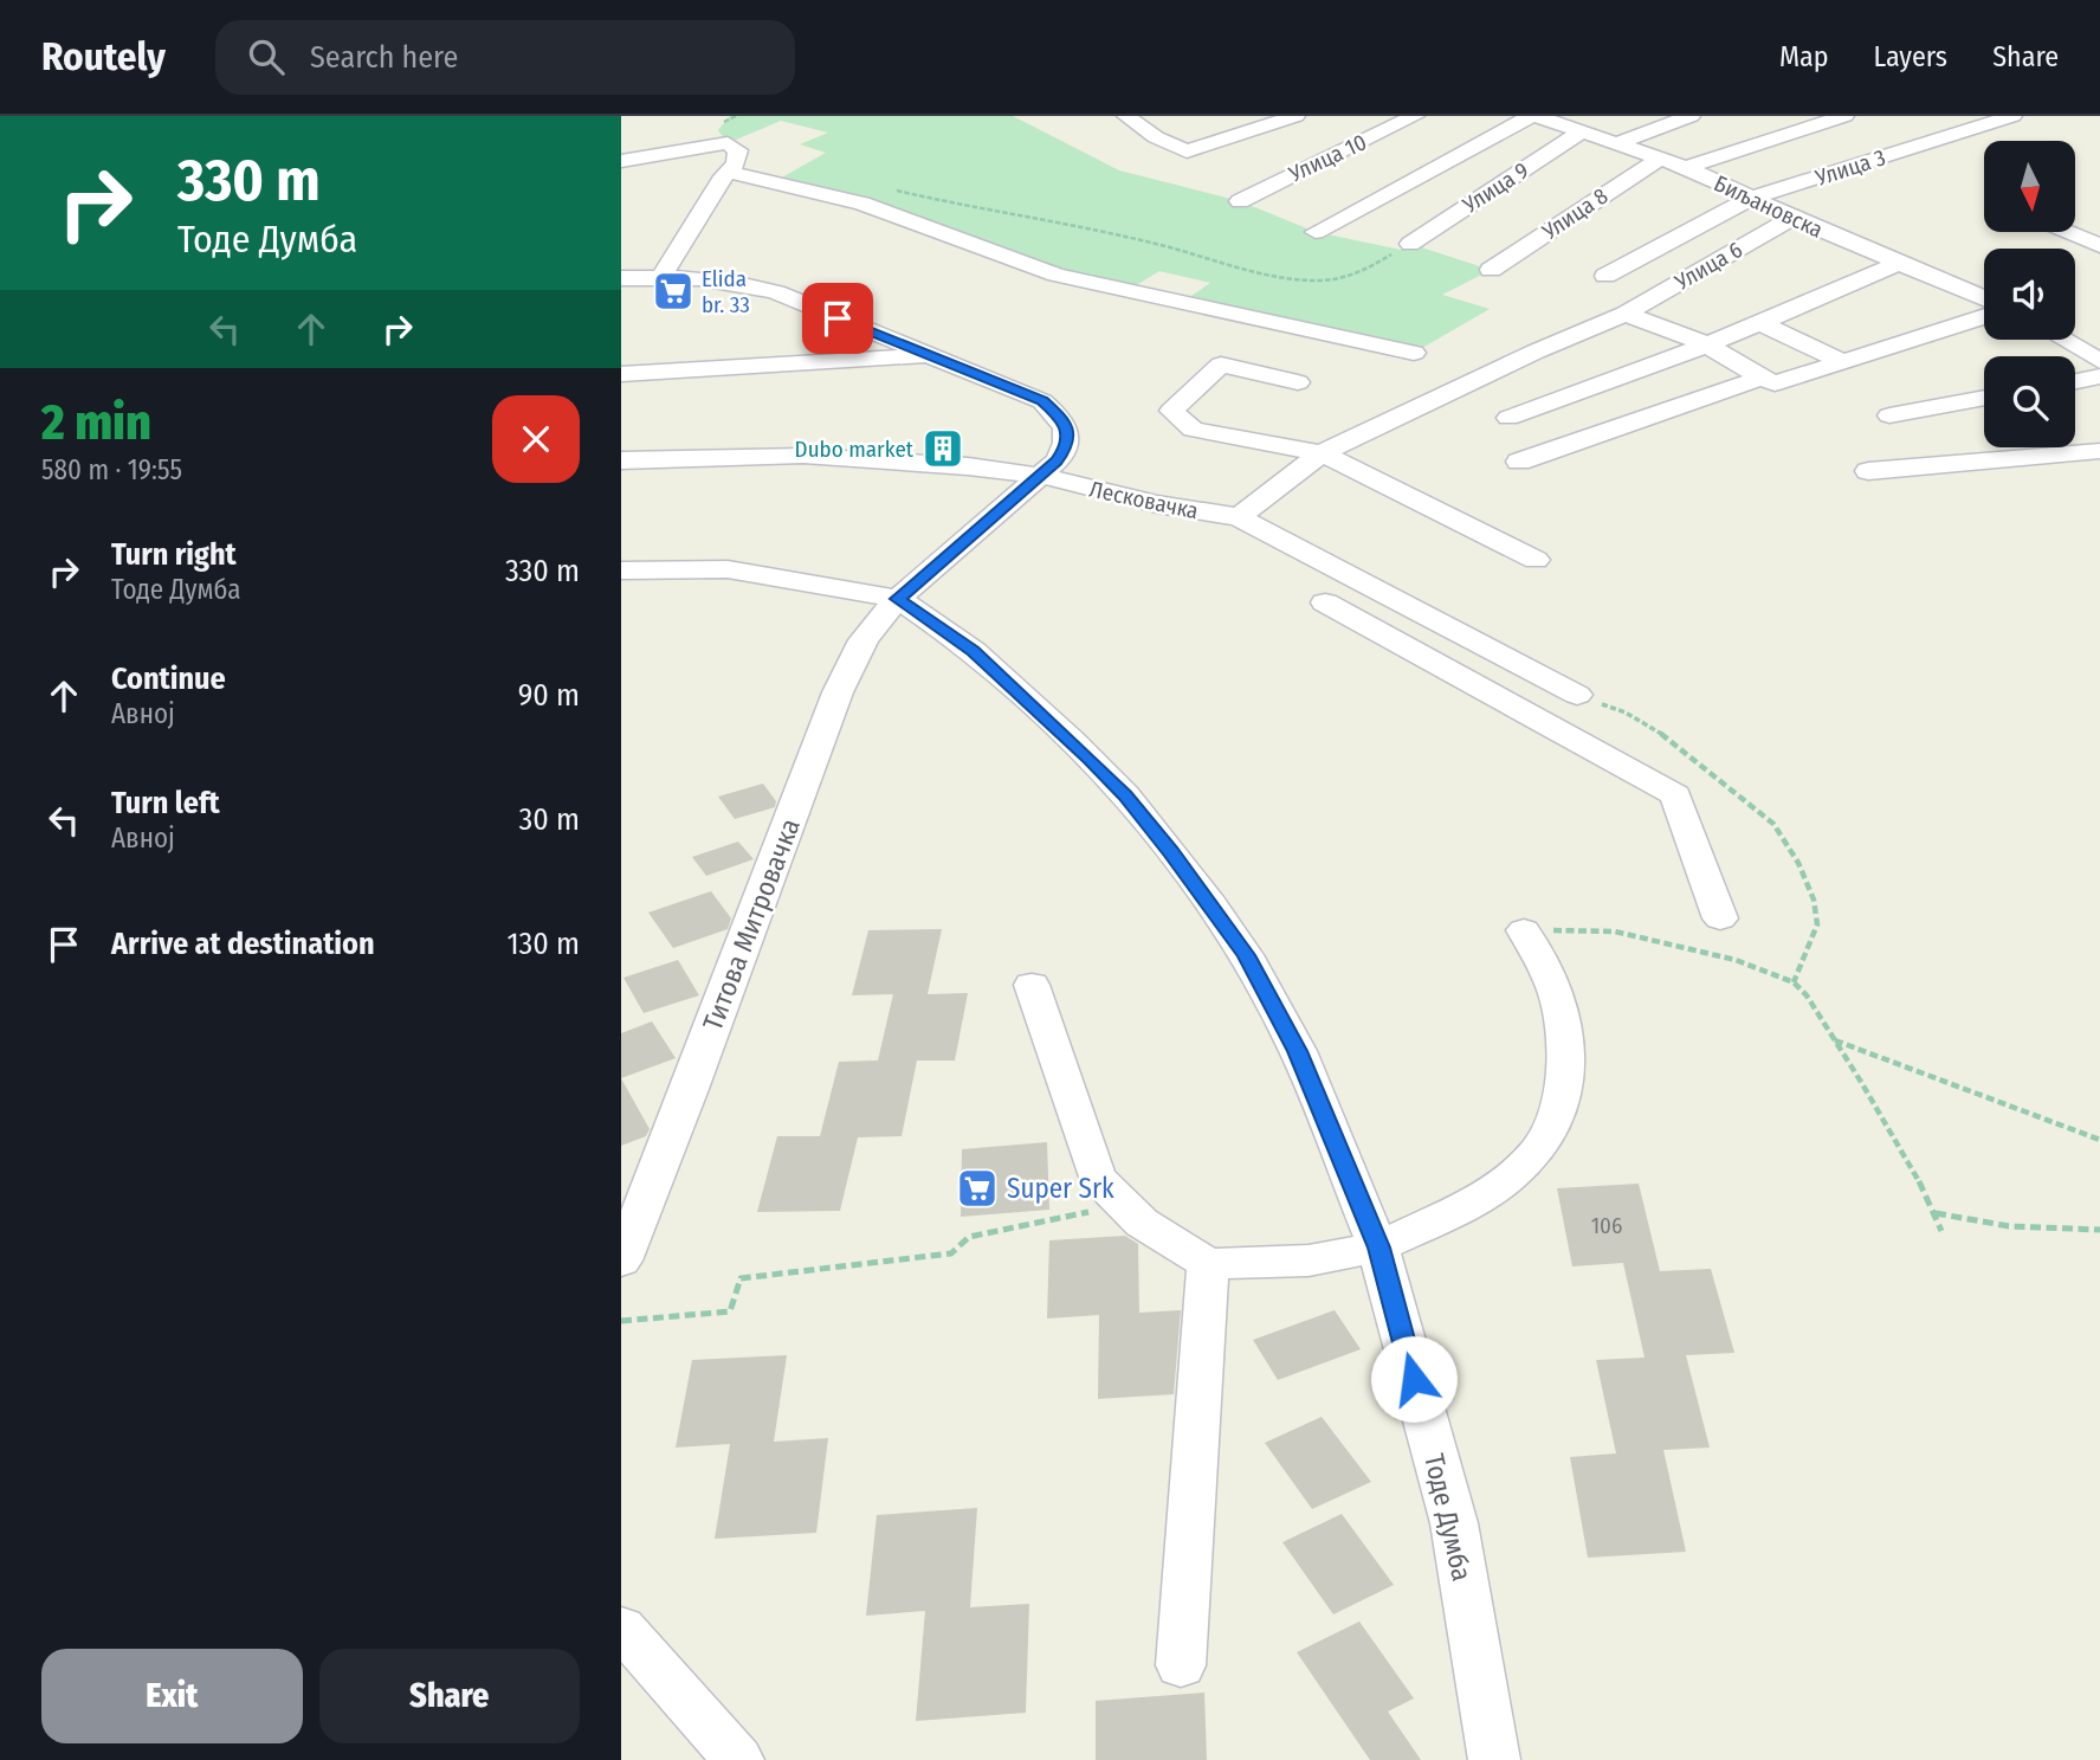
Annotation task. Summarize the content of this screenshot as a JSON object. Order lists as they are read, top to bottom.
{
  "streets": {
    "street": [
      "Улица 10",
      "Улица 3",
      "Улица 9",
      "Биљановска",
      "Улица 8",
      "Улица 6",
      "Лесковачка",
      "Титова Митровачка",
      "Тоде Думба"
    ]
  },
  "crossings": [
    ["Улица 3", "Биљановска"],
    ["Улица 9", "Биљановска"],
    ["Биљановска", "Улица 8"],
    ["Биљановска", "Улица 6"],
    ["Улица 6", "Лесковачка"],
    ["Титова Митровачка", "Тоде Думба"]
  ],
  "places": {
    "supermarket": ["Elida br. 33", "Super Srk"],
    "building": ["Dubo market"]
  },
  "house_numbers": ["106"],
  "north": "bottom",
  "page": {
    "header": "Routely",
    "search": "Search here",
    "nav": ["Map", "Layers", "Share"],
    "turn": ["330 m", "Тоде Думба"],
    "heading": ["2 min", "580 m · 19:55"],
    "list": [
      {
        "name": "Turn right",
        "note": "Тоде Думба",
        "value": "330 m"
      },
      {
        "name": "Continue",
        "note": "Авној",
        "value": "90 m"
      },
      {
        "name": "Turn left",
        "note": "Авној",
        "value": "30 m"
      },
      {
        "name": "Arrive at destination",
        "value": "130 m"
      }
    ],
    "buttons": ["Exit", "Share"]
  }
}
